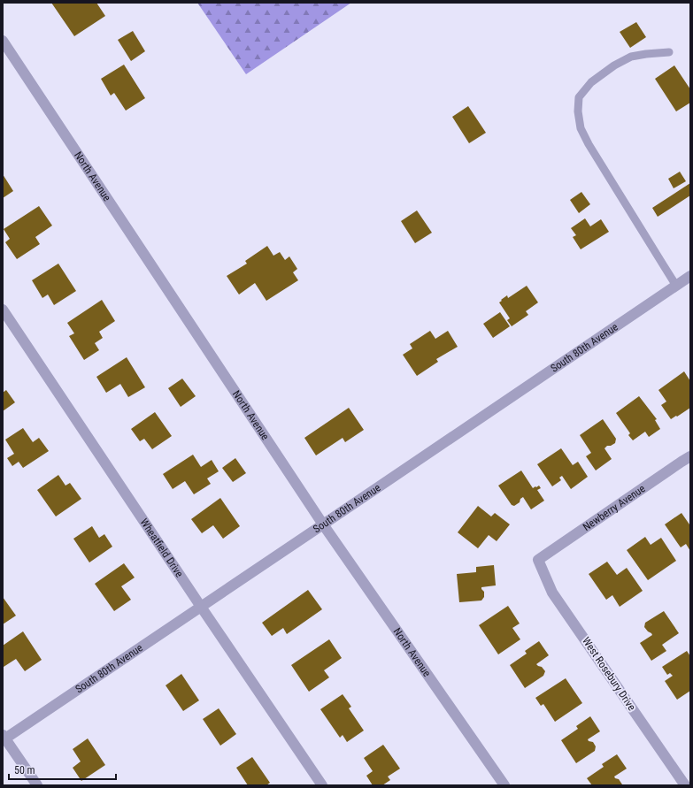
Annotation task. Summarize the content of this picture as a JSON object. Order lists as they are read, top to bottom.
{
  "streets": {
    "street": [
      "North Avenue",
      "South 80th Avenue",
      "Newberry Avenue",
      "Wheatfield Drive",
      "West Rosebury Drive"
    ]
  },
  "crossings": [
    ["North Avenue", "South 80th Avenue"],
    ["South 80th Avenue", "Wheatfield Drive"],
    ["Newberry Avenue", "West Rosebury Drive"]
  ],
  "scale_bar": "50 m"
}
